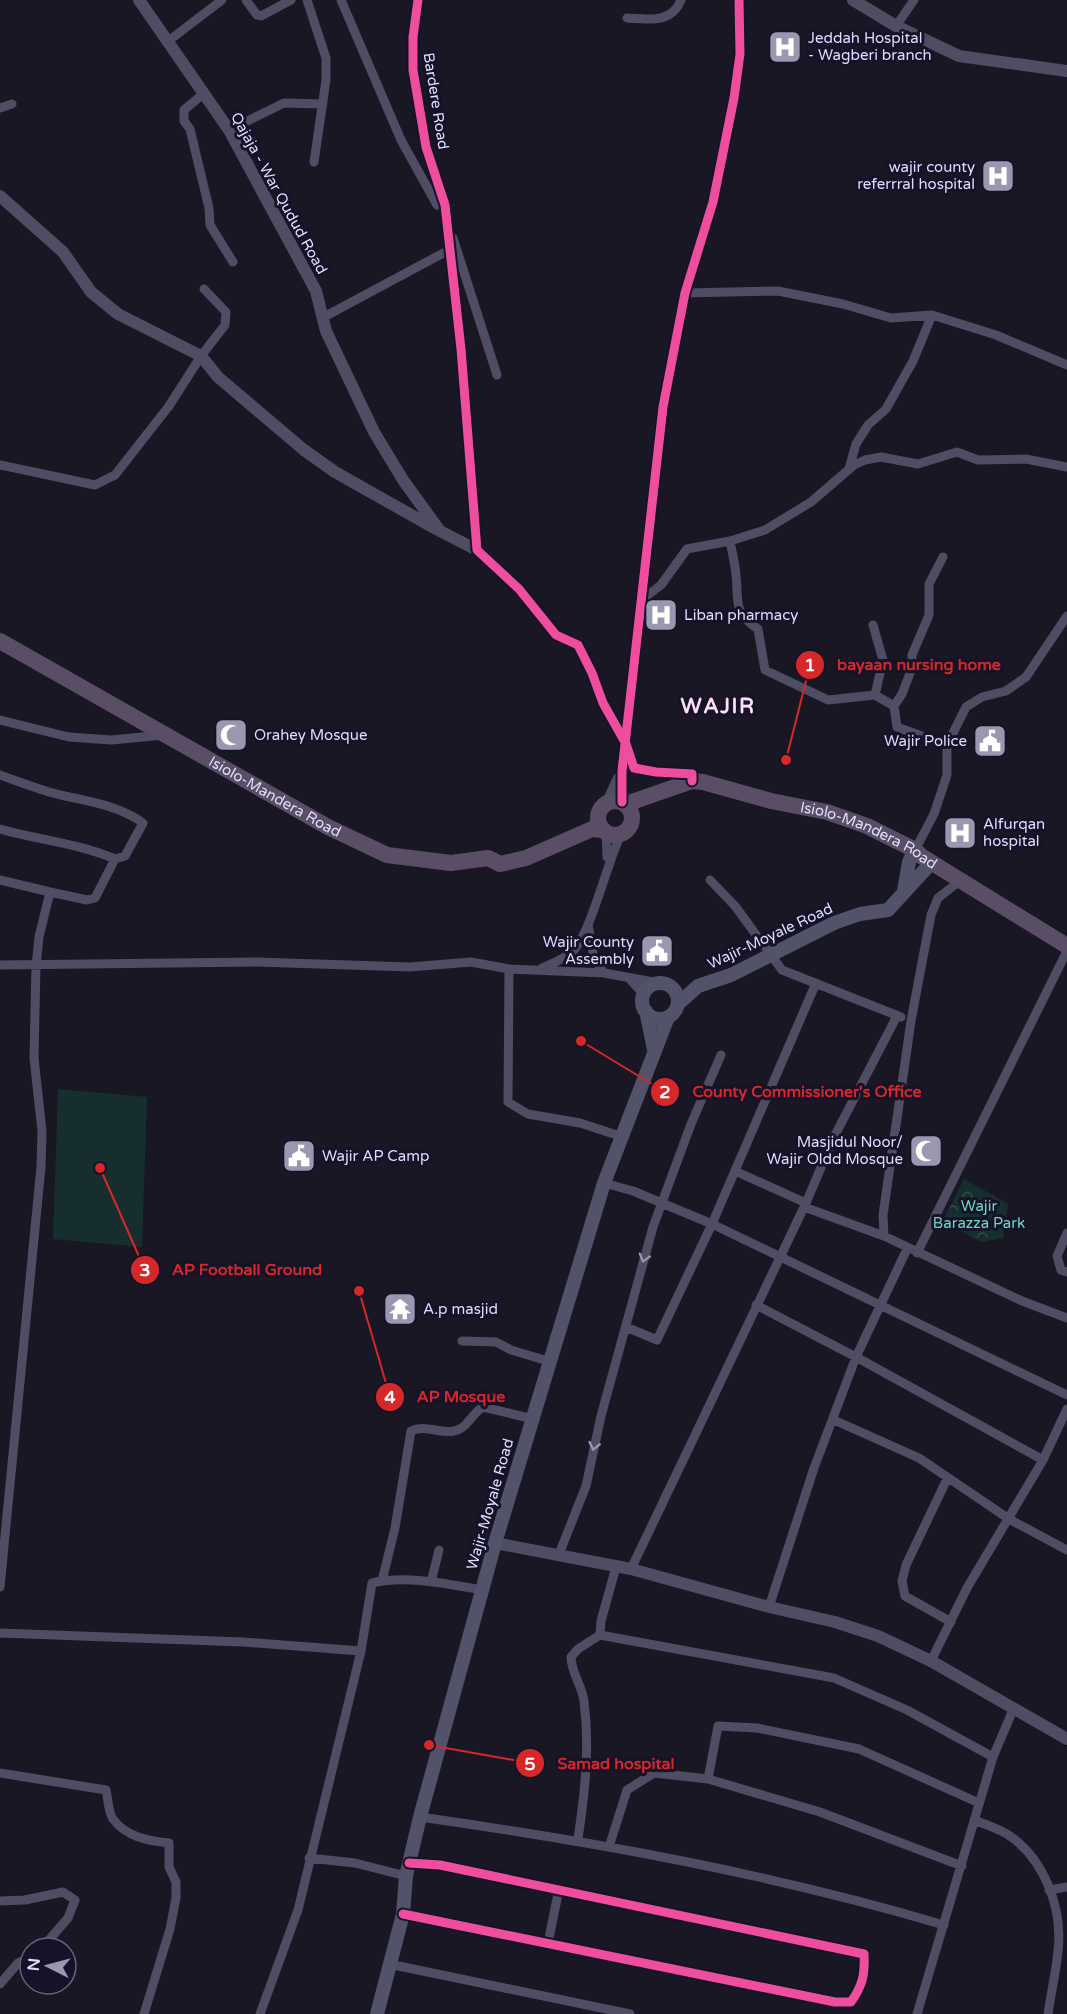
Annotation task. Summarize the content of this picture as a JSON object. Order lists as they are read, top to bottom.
{
  "streets": {
    "highway": ["Isiolo-Mandera Road"],
    "main road": ["Wajir-Moyale Road"],
    "street": ["Bardere Road", "Qajaja - War Qudud Road"]
  },
  "crossings": [
    ["Bardere Road", "Qajaja - War Qudud Road"],
    ["Isiolo-Mandera Road", "Wajir-Moyale Road"]
  ],
  "districts": ["WAJIR"],
  "parks": ["Wajir Barazza Park"],
  "places": {
    "hospital": [
      "Jeddah Hospital - Wagberi branch",
      "wajir county referrral hospital",
      "Liban pharmacy",
      "Alfurqan hospital"
    ],
    "mosque": ["Orahey Mosque", "Masjidul Noor/ Wajir Oldd Mosque"],
    "public building": ["Wajir Police", "Wajir County Assembly", "Wajir AP Camp"],
    "other": [
      "bayaan nursing home",
      "County Commissioner's Office",
      "AP Football Ground",
      "AP Mosque",
      "Samad hospital"
    ],
    "temple": ["A.p masjid"]
  },
  "north": "left"
}
